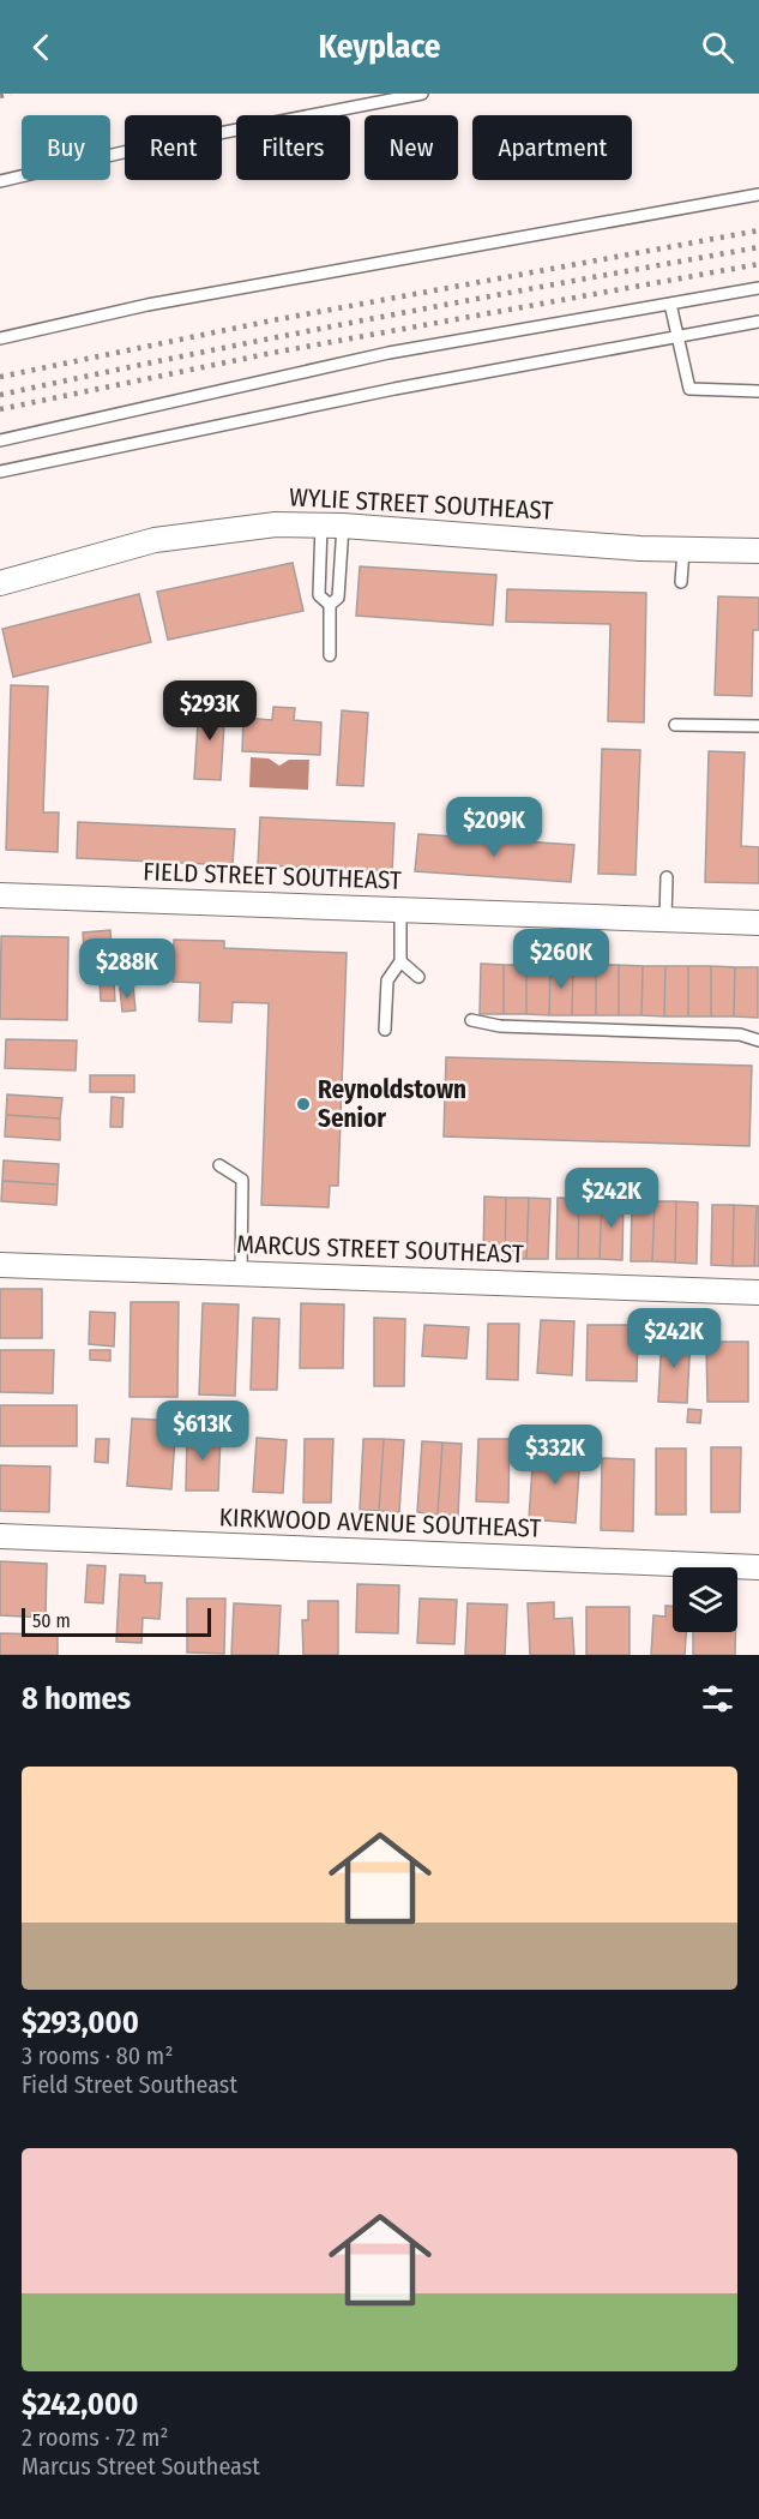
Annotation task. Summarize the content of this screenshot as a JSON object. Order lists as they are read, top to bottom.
{
  "streets": {
    "street": [
      "WYLIE STREET SOUTHEAST",
      "FIELD STREET SOUTHEAST",
      "MARCUS STREET SOUTHEAST",
      "KIRKWOOD AVENUE SOUTHEAST"
    ]
  },
  "places": ["Reynoldstown Senior"],
  "scale_bar": "50 m",
  "page": {
    "header": "Keyplace",
    "chip": [
      "Buy",
      "Rent",
      "Filters",
      "New",
      "Apartment"
    ],
    "price": [
      "$293K",
      "$209K",
      "$260K",
      "$288K",
      "$242K",
      "$242K",
      "$613K",
      "$332K"
    ],
    "scale": "50 m",
    "heading": "8 homes",
    "list": [
      {
        "name": "$293,000",
        "note": "3 rooms · 80 m² · Field Street Southeast"
      },
      {
        "name": "$242,000",
        "note": "2 rooms · 72 m² · Marcus Street Southeast"
      }
    ]
  }
}
